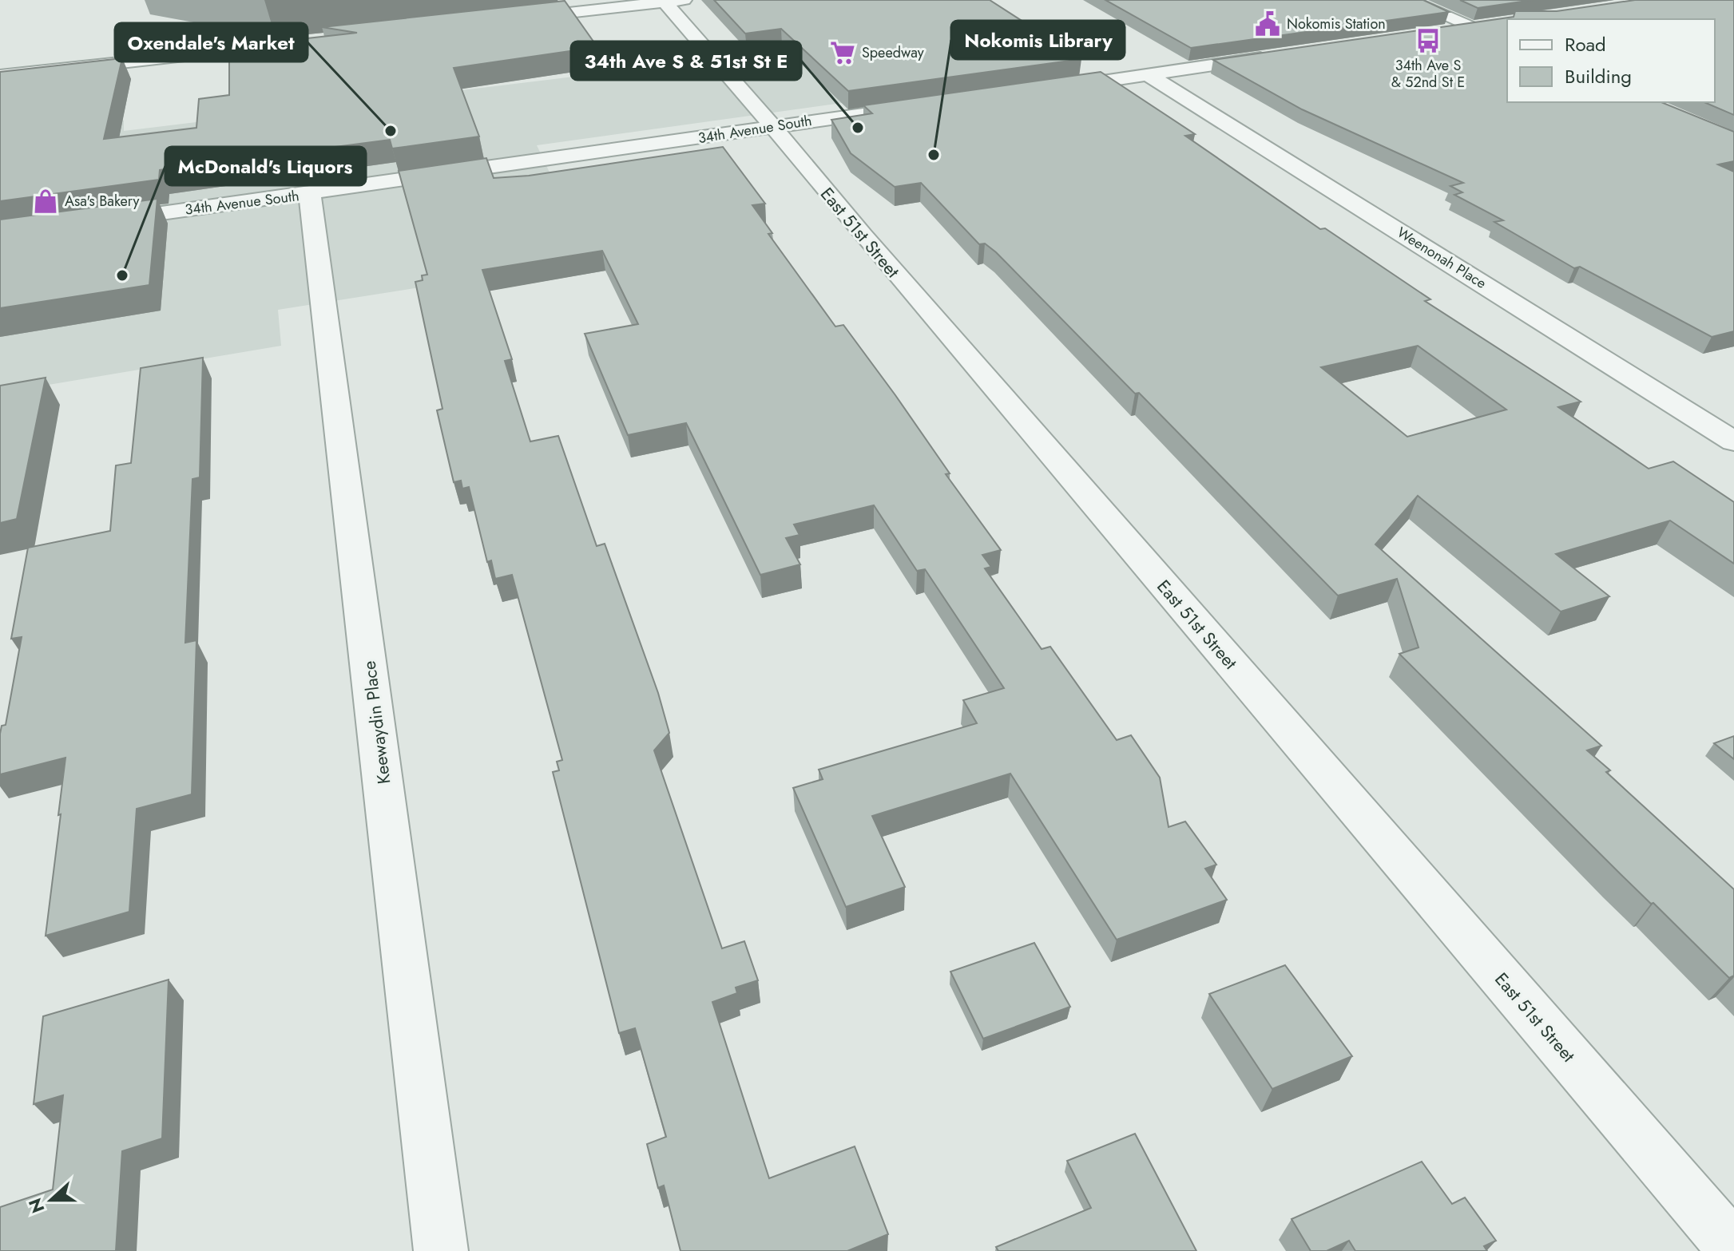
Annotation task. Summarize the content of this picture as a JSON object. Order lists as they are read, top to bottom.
{
  "streets": {
    "street": [
      "34th Avenue South",
      "East 51st Street",
      "Weenonah Place",
      "Keewaydin Place"
    ]
  },
  "crossings": [
    ["34th Avenue South", "East 51st Street"],
    ["34th Avenue South", "Keewaydin Place"]
  ],
  "places": {
    "public building": ["Nokomis Station"],
    "bus stop": ["34th Ave S & 52nd St E"],
    "supermarket": ["Speedway"],
    "other": [
      "34th Ave S & 51st St E",
      "Oxendale's Market",
      "Nokomis Library",
      "McDonald's Liquors"
    ],
    "shop": ["Asa's Bakery"]
  },
  "legend": ["Road", "Building"],
  "north": "left"
}
